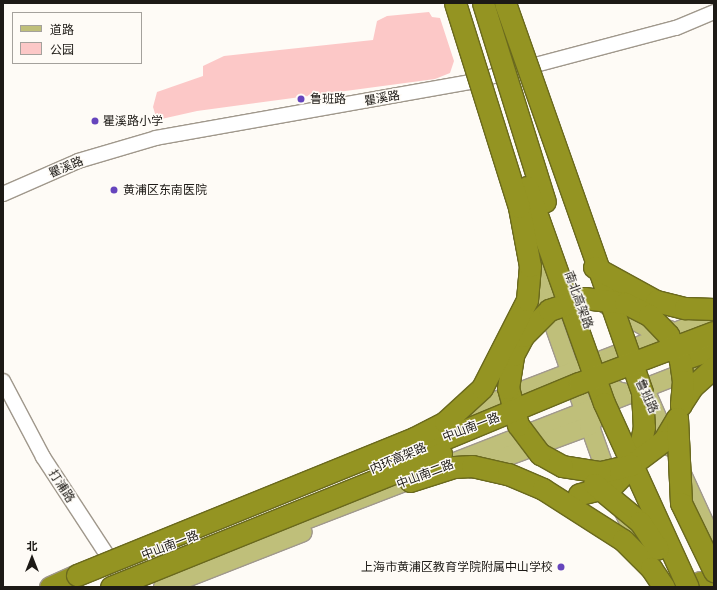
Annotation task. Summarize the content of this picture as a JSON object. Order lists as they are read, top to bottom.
{
  "streets": {
    "highway": ["南北高架路", "内环高架路"],
    "main road": ["鲁班路", "中山南一路", "中山南二路"],
    "street": ["瞿溪路", "打浦路"]
  },
  "crossings": [
    ["瞿溪路", "鲁班路"],
    ["鲁班路", "中山南二路"],
    ["中山南一路", "打浦路"]
  ],
  "places": [
    "鲁班路",
    "瞿溪路小学",
    "黄浦区东南医院",
    "上海市黄浦区教育学院附属中山学校"
  ],
  "legend": ["道路", "公园"],
  "north": "top"
}
